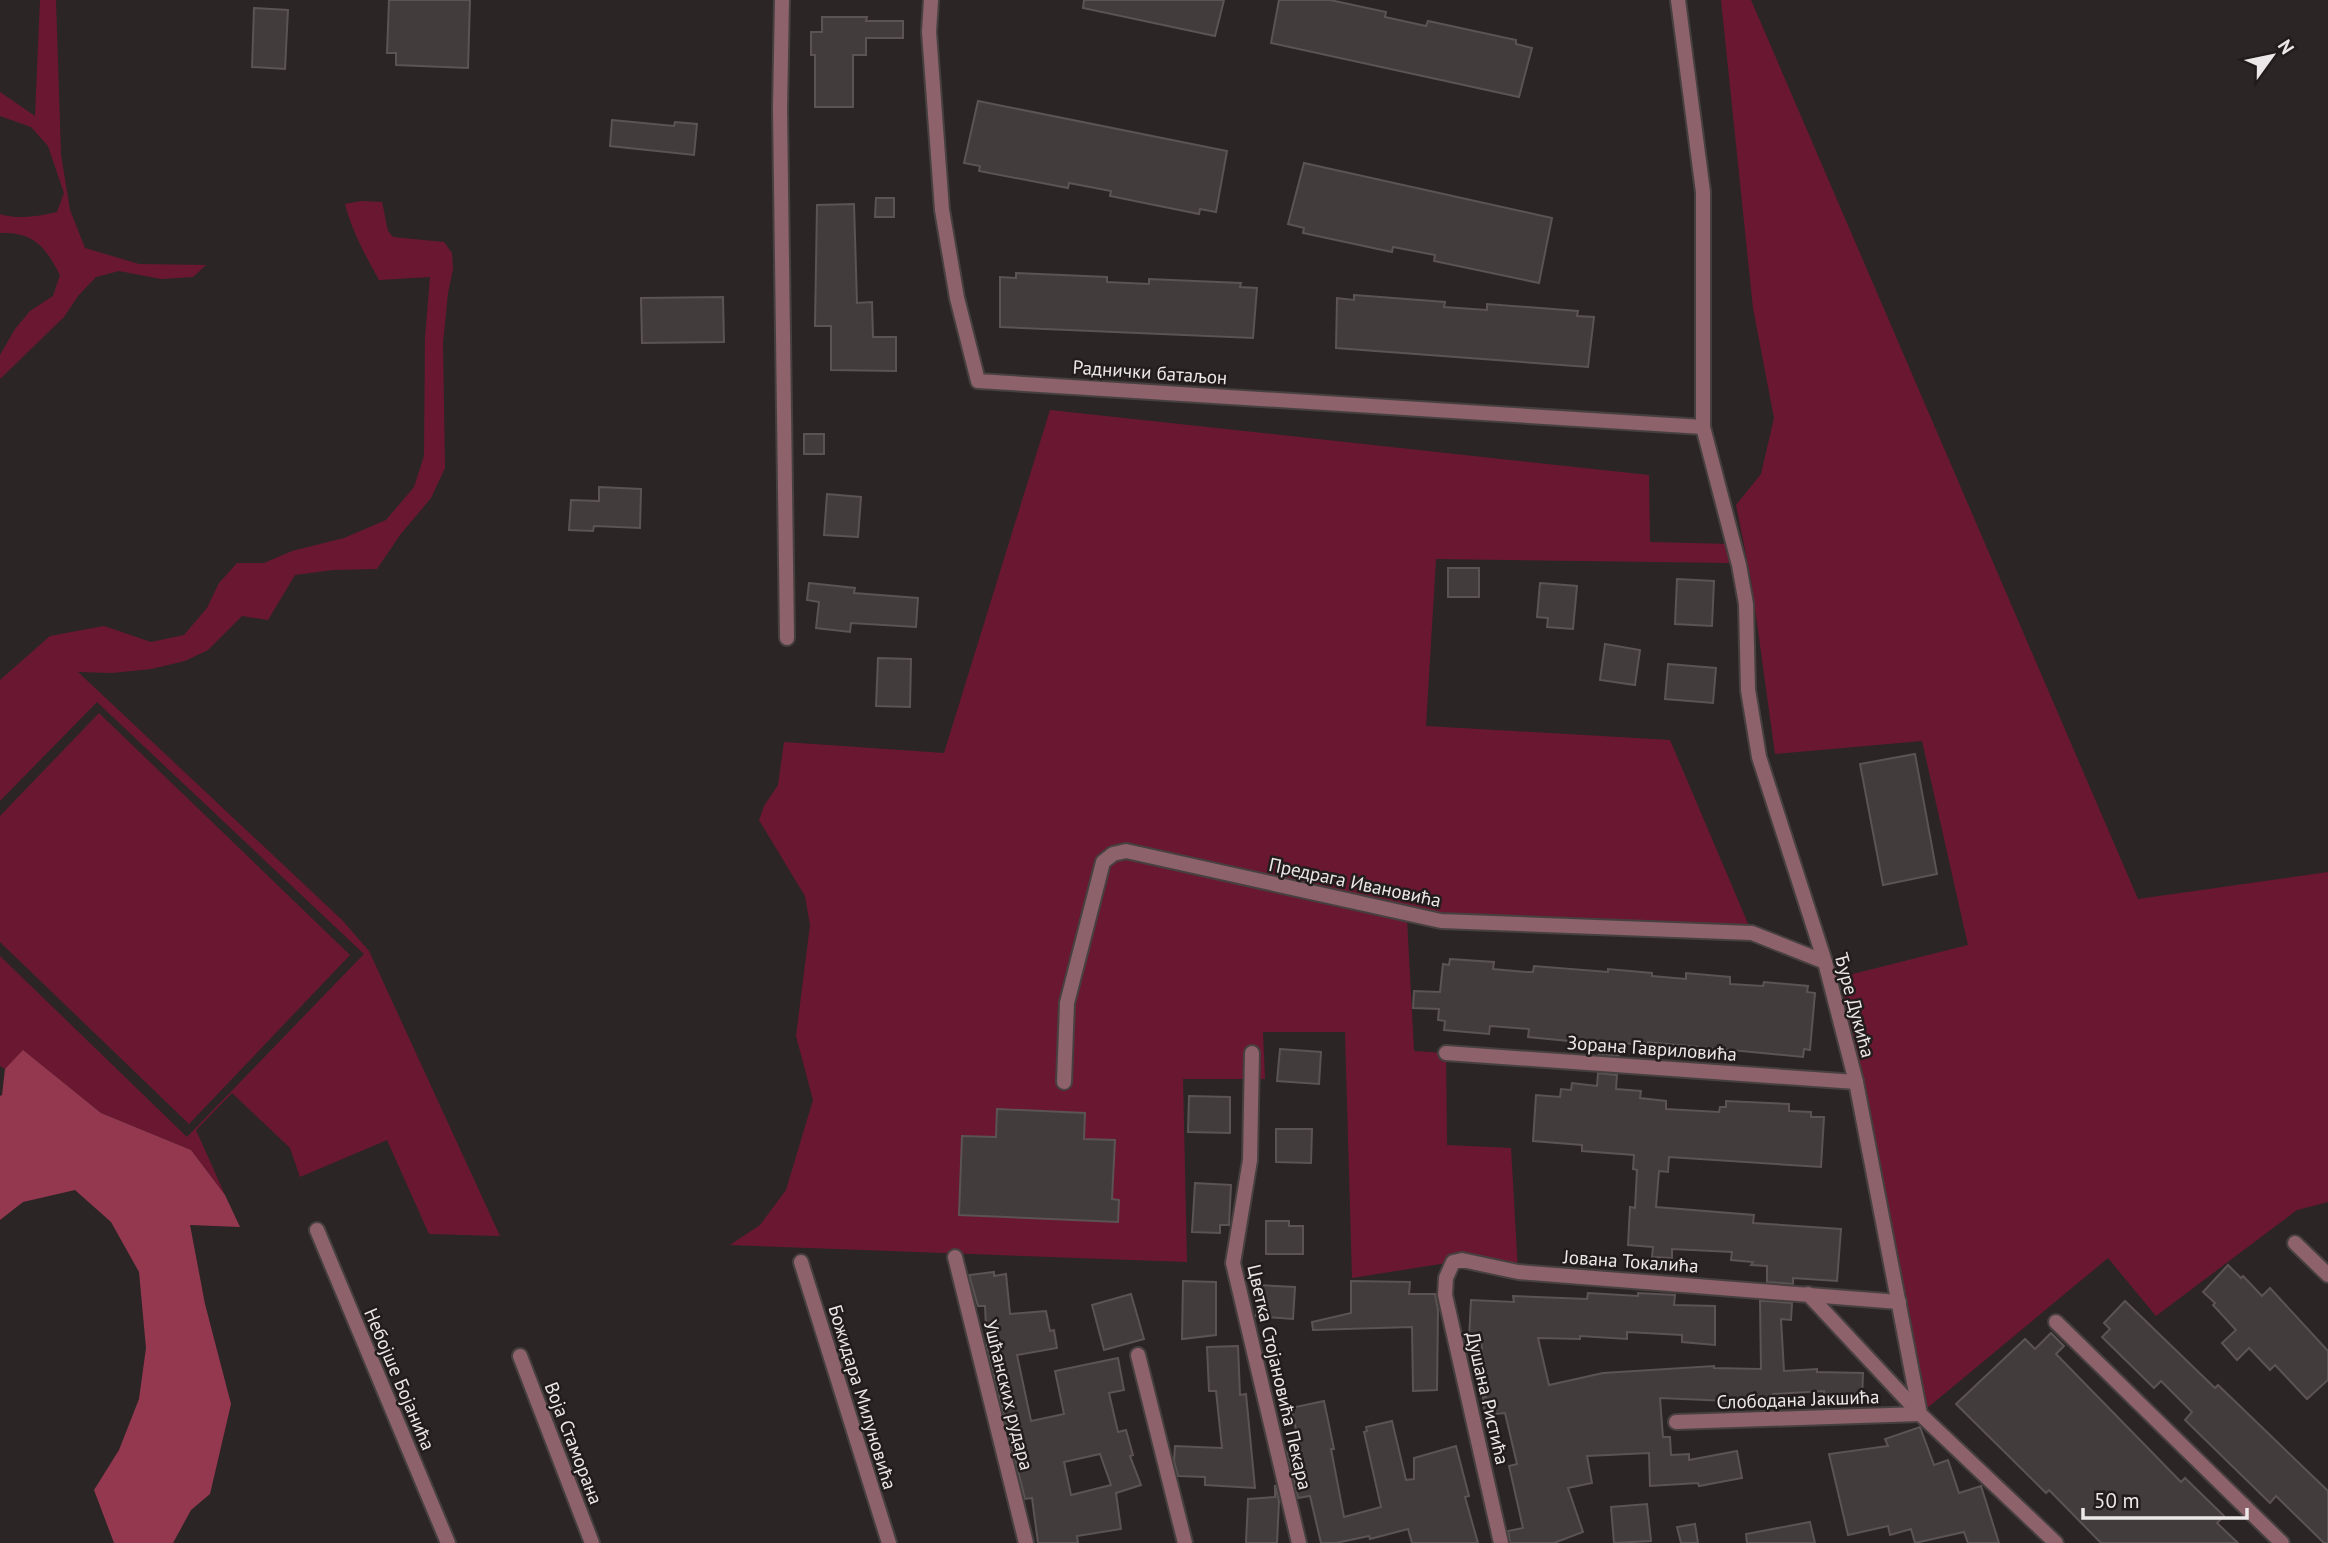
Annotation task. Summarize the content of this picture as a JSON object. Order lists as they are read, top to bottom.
{
  "streets": {
    "street": [
      "Раднички батаљон",
      "Предрага Ивановића",
      "Ђуре Дукића",
      "Зорана Гавриловића",
      "Јована Токалића",
      "Цветка Стојановића Пекара",
      "Небојше Бојанића",
      "Ушћанских рудара",
      "Божидара Милуновића",
      "Душана Ристића",
      "Слободана Јакшића",
      "Воја Стаморана"
    ]
  },
  "crossings": [
    ["Раднички батаљон", "Ђуре Дукића"],
    ["Предрага Ивановића", "Ђуре Дукића"],
    ["Ђуре Дукића", "Зорана Гавриловића"],
    ["Ђуре Дукића", "Јована Токалића"],
    ["Ђуре Дукића", "Слободана Јакшића"],
    ["Јована Токалића", "Душана Ристића"]
  ],
  "scale_bar": "50 m",
  "north": "top right"
}
